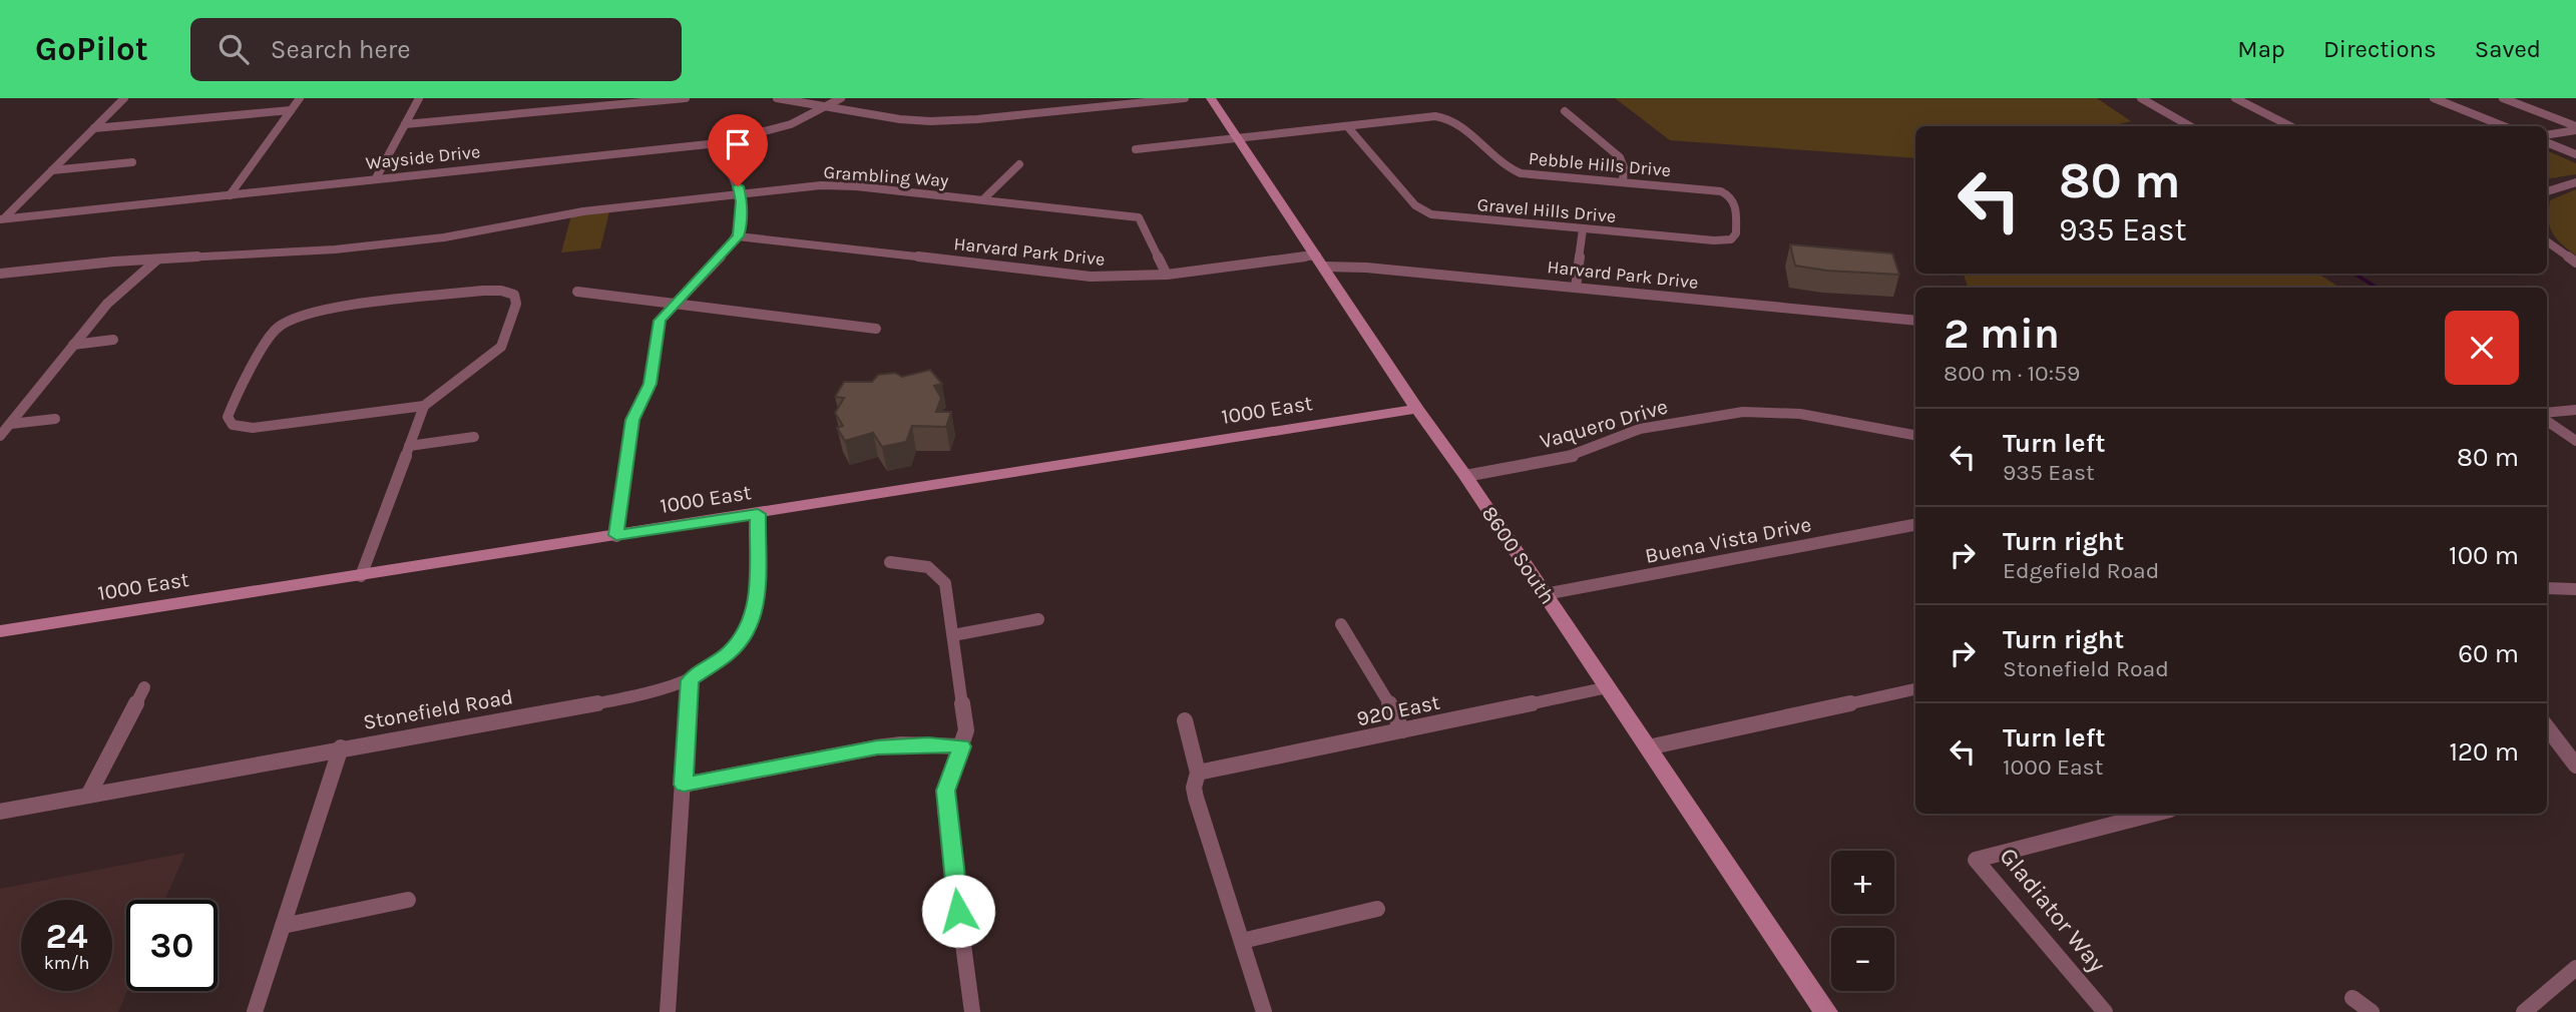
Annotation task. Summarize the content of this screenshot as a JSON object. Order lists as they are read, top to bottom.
{
  "streets": {
    "main road": ["1000 East", "8600 South"],
    "street": [
      "Wayside Drive",
      "Pebble Hills Drive",
      "Grambling Way",
      "Gravel Hills Drive",
      "Harvard Park Drive",
      "Vaquero Drive",
      "Buena Vista Drive",
      "Stonefield Road",
      "920 East",
      "Gladiator Way"
    ]
  },
  "crossings": [
    ["Pebble Hills Drive", "Gravel Hills Drive"],
    ["Pebble Hills Drive", "8600 South"],
    ["Grambling Way", "Harvard Park Drive"],
    ["Harvard Park Drive", "8600 South"],
    ["1000 East", "8600 South"],
    ["1000 East", "Stonefield Road"],
    ["Vaquero Drive", "8600 South"],
    ["Buena Vista Drive", "8600 South"],
    ["8600 South", "920 East"]
  ],
  "page": {
    "header": "GoPilot",
    "search": "Search here",
    "nav": ["Map", "Directions", "Saved"],
    "turn": ["80 m", "935 East"],
    "heading": ["2 min", "800 m · 10:59"],
    "list": [
      {
        "name": "Turn left",
        "note": "935 East",
        "value": "80 m"
      },
      {
        "name": "Turn right",
        "note": "Edgefield Road",
        "value": "100 m"
      },
      {
        "name": "Turn right",
        "note": "Stonefield Road",
        "value": "60 m"
      },
      {
        "name": "Turn left",
        "note": "1000 East",
        "value": "120 m"
      }
    ],
    "map_buttons": ["+", "−"],
    "speed": "24 km/h",
    "limit": "30"
  }
}
